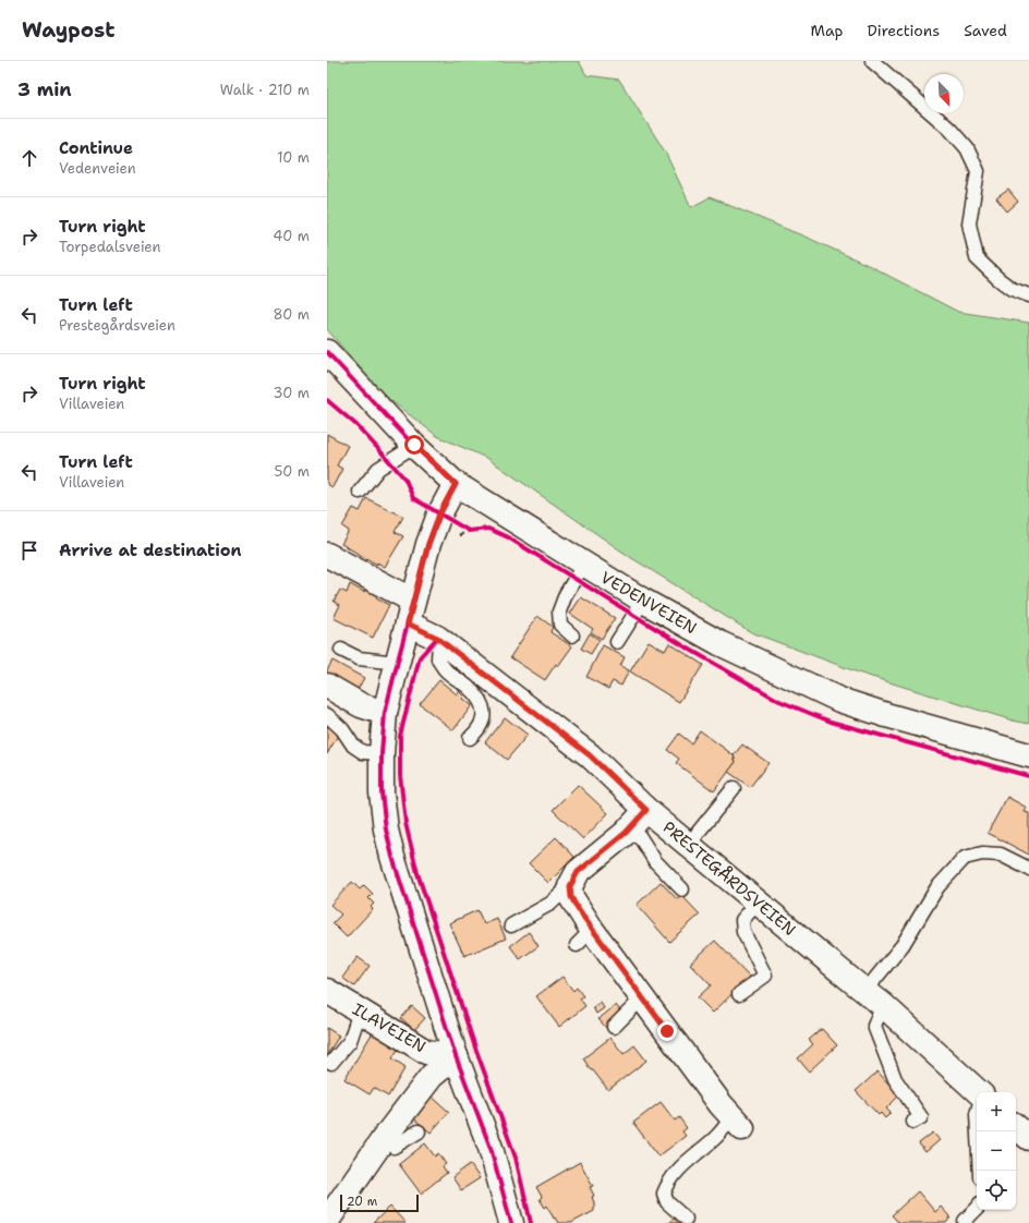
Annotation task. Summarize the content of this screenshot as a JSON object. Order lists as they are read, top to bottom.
{
  "streets": {
    "street": ["VEDENVEIEN", "PRESTEGÅRDSVEIEN", "ILAVEIEN"]
  },
  "scale_bar": "20 m",
  "north": "bottom right",
  "page": {
    "header": "Waypost",
    "nav": ["Map", "Directions", "Saved"],
    "heading": ["3 min", "Walk · 210 m"],
    "list": [
      ["Continue", "Vedenveien", "10 m"],
      ["Turn right", "Torpedalsveien", "40 m"],
      ["Turn left", "Prestegårdsveien", "80 m"],
      ["Turn right", "Villaveien", "30 m"],
      ["Turn left", "Villaveien", "50 m"],
      "Arrive at destination"
    ],
    "map_buttons": ["+", "−"],
    "scale": "20 m"
  }
}
